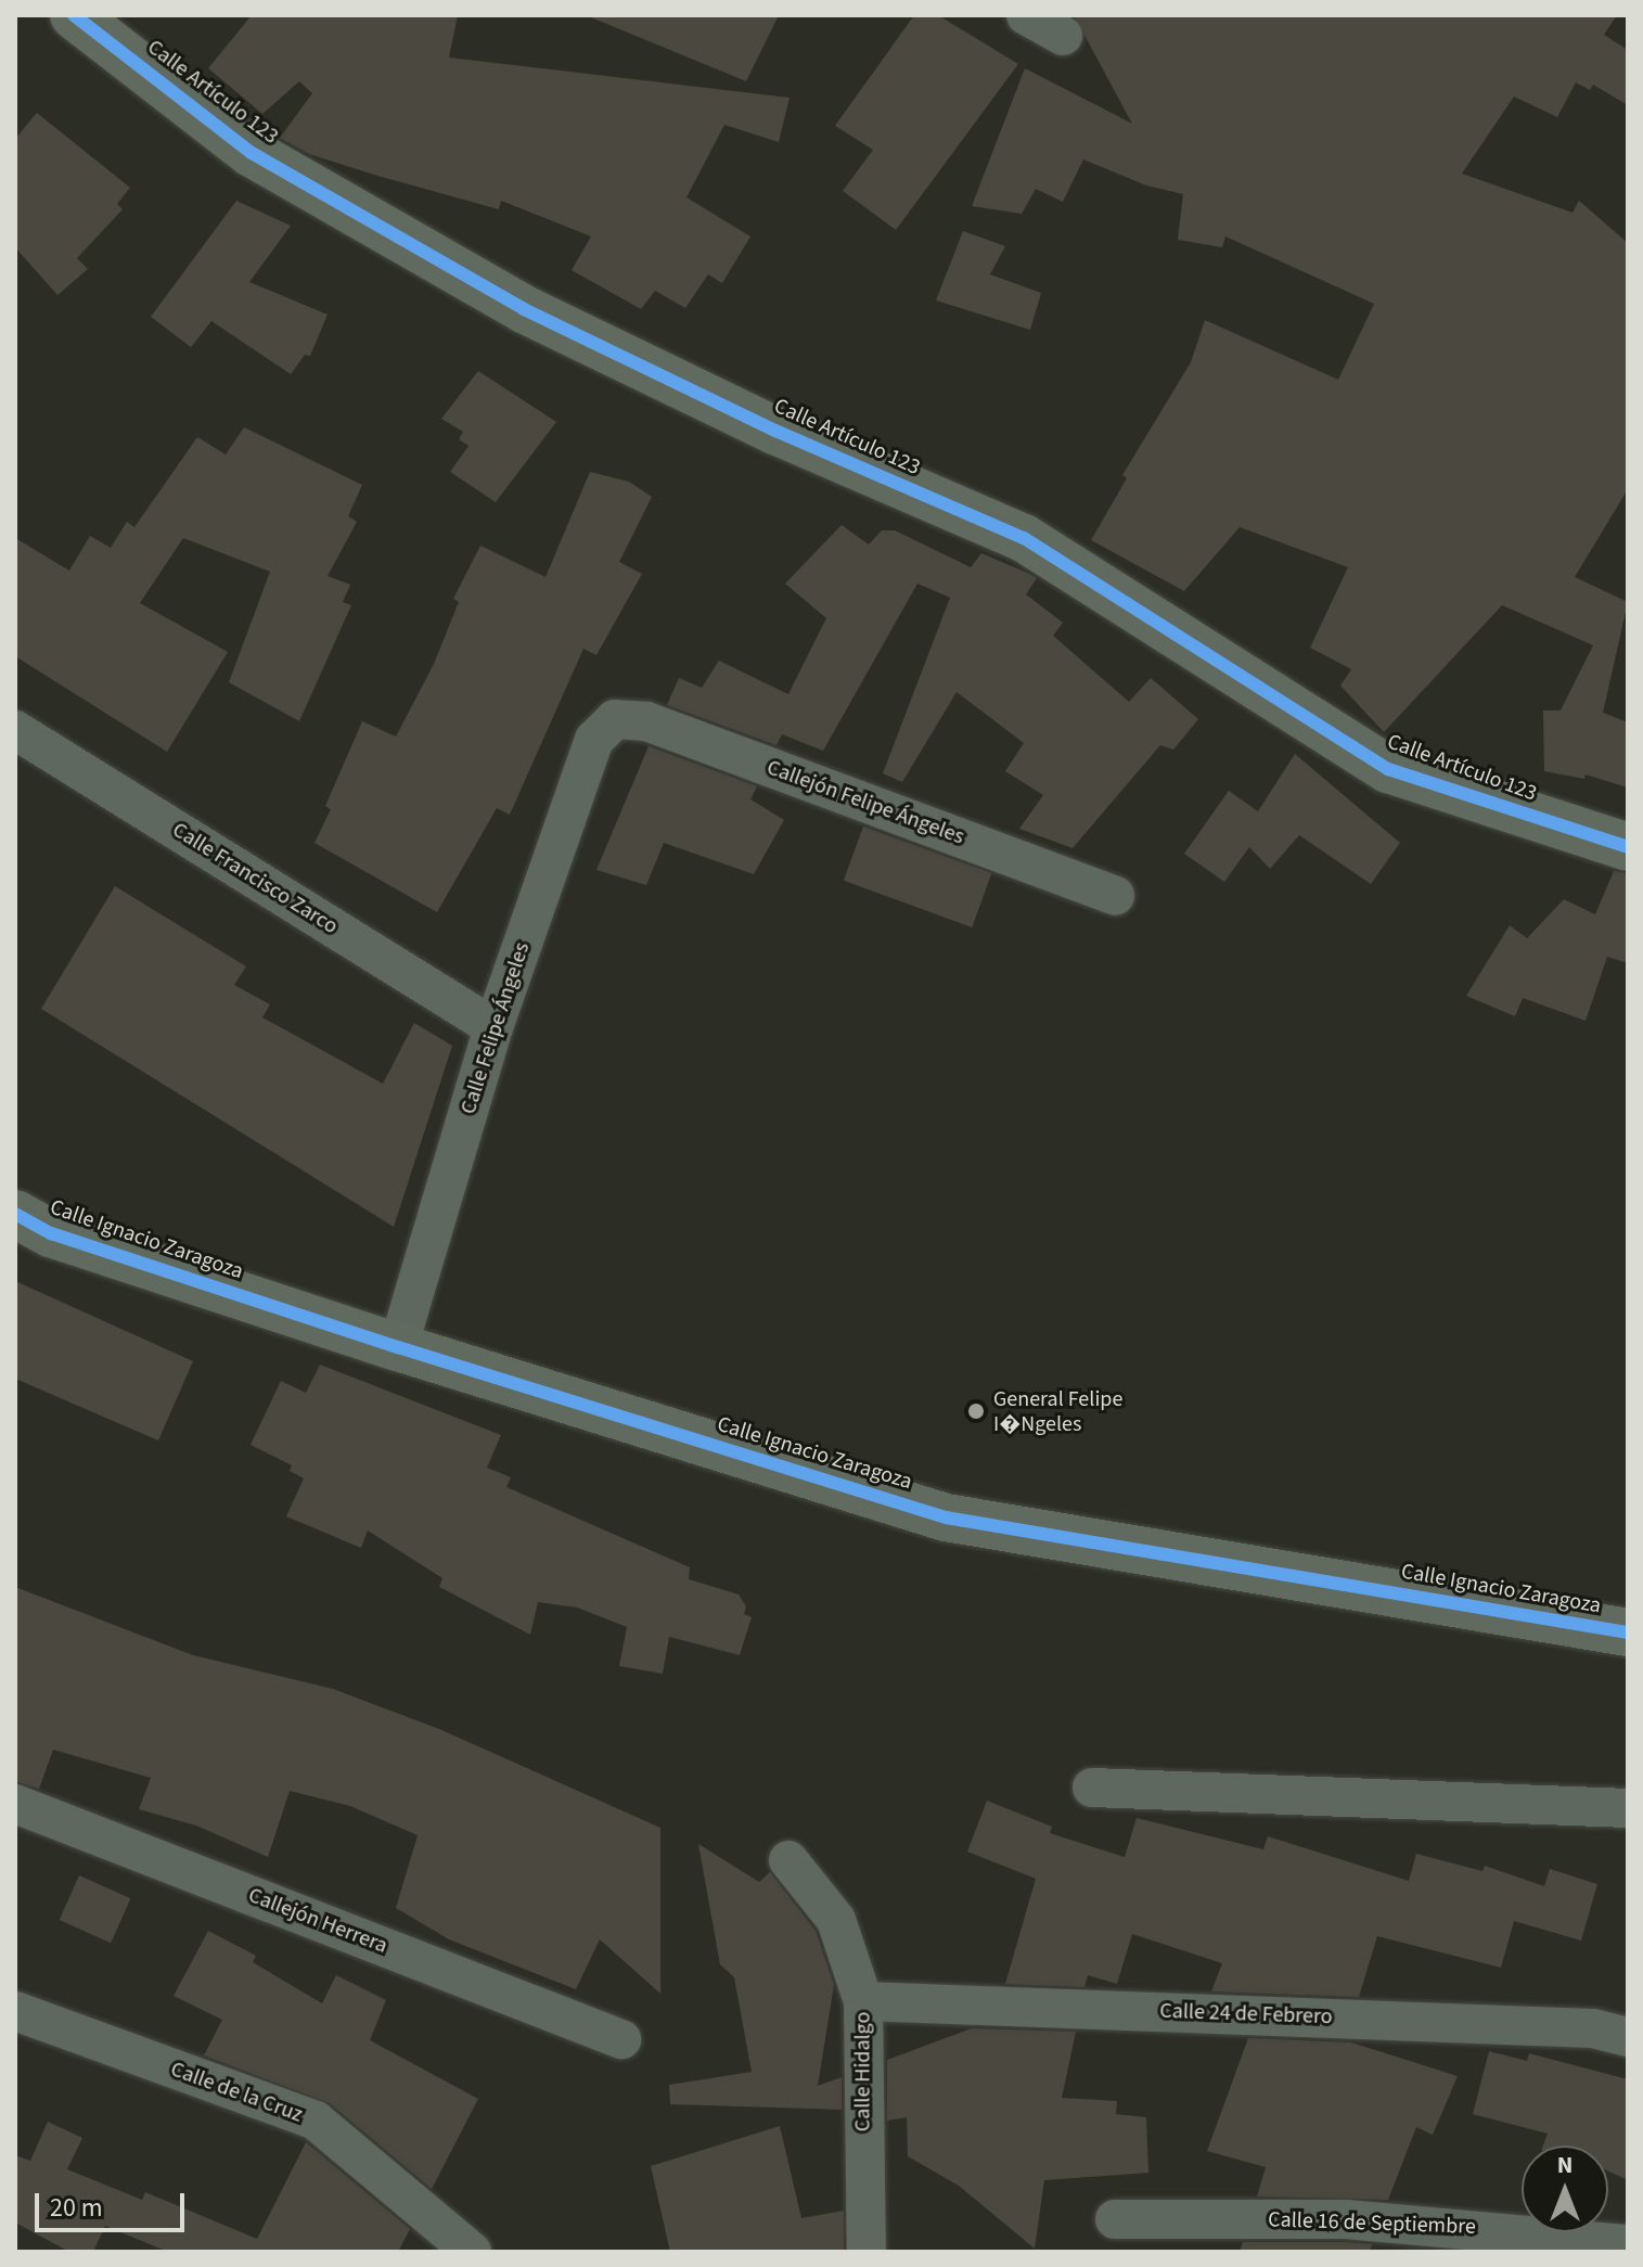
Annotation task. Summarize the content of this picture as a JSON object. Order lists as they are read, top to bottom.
{
  "streets": {
    "street": [
      "Calle Artículo 123",
      "Callejón Felipe Ángeles",
      "Calle Francisco Zarco",
      "Calle Felipe Ángeles",
      "Calle Ignacio Zaragoza",
      "Callejón Herrera",
      "Calle 24 de Febrero",
      "Calle Hidalgo",
      "Calle de la Cruz",
      "Calle 16 de Septiembre"
    ]
  },
  "crossings": [
    ["Callejón Felipe Ángeles", "Calle Felipe Ángeles"],
    ["Calle Francisco Zarco", "Calle Felipe Ángeles"],
    ["Calle Felipe Ángeles", "Calle Ignacio Zaragoza"],
    ["Calle 24 de Febrero", "Calle Hidalgo"]
  ],
  "places": ["General Felipe I�Ngeles"],
  "scale_bar": "20 m",
  "north": "top"
}
